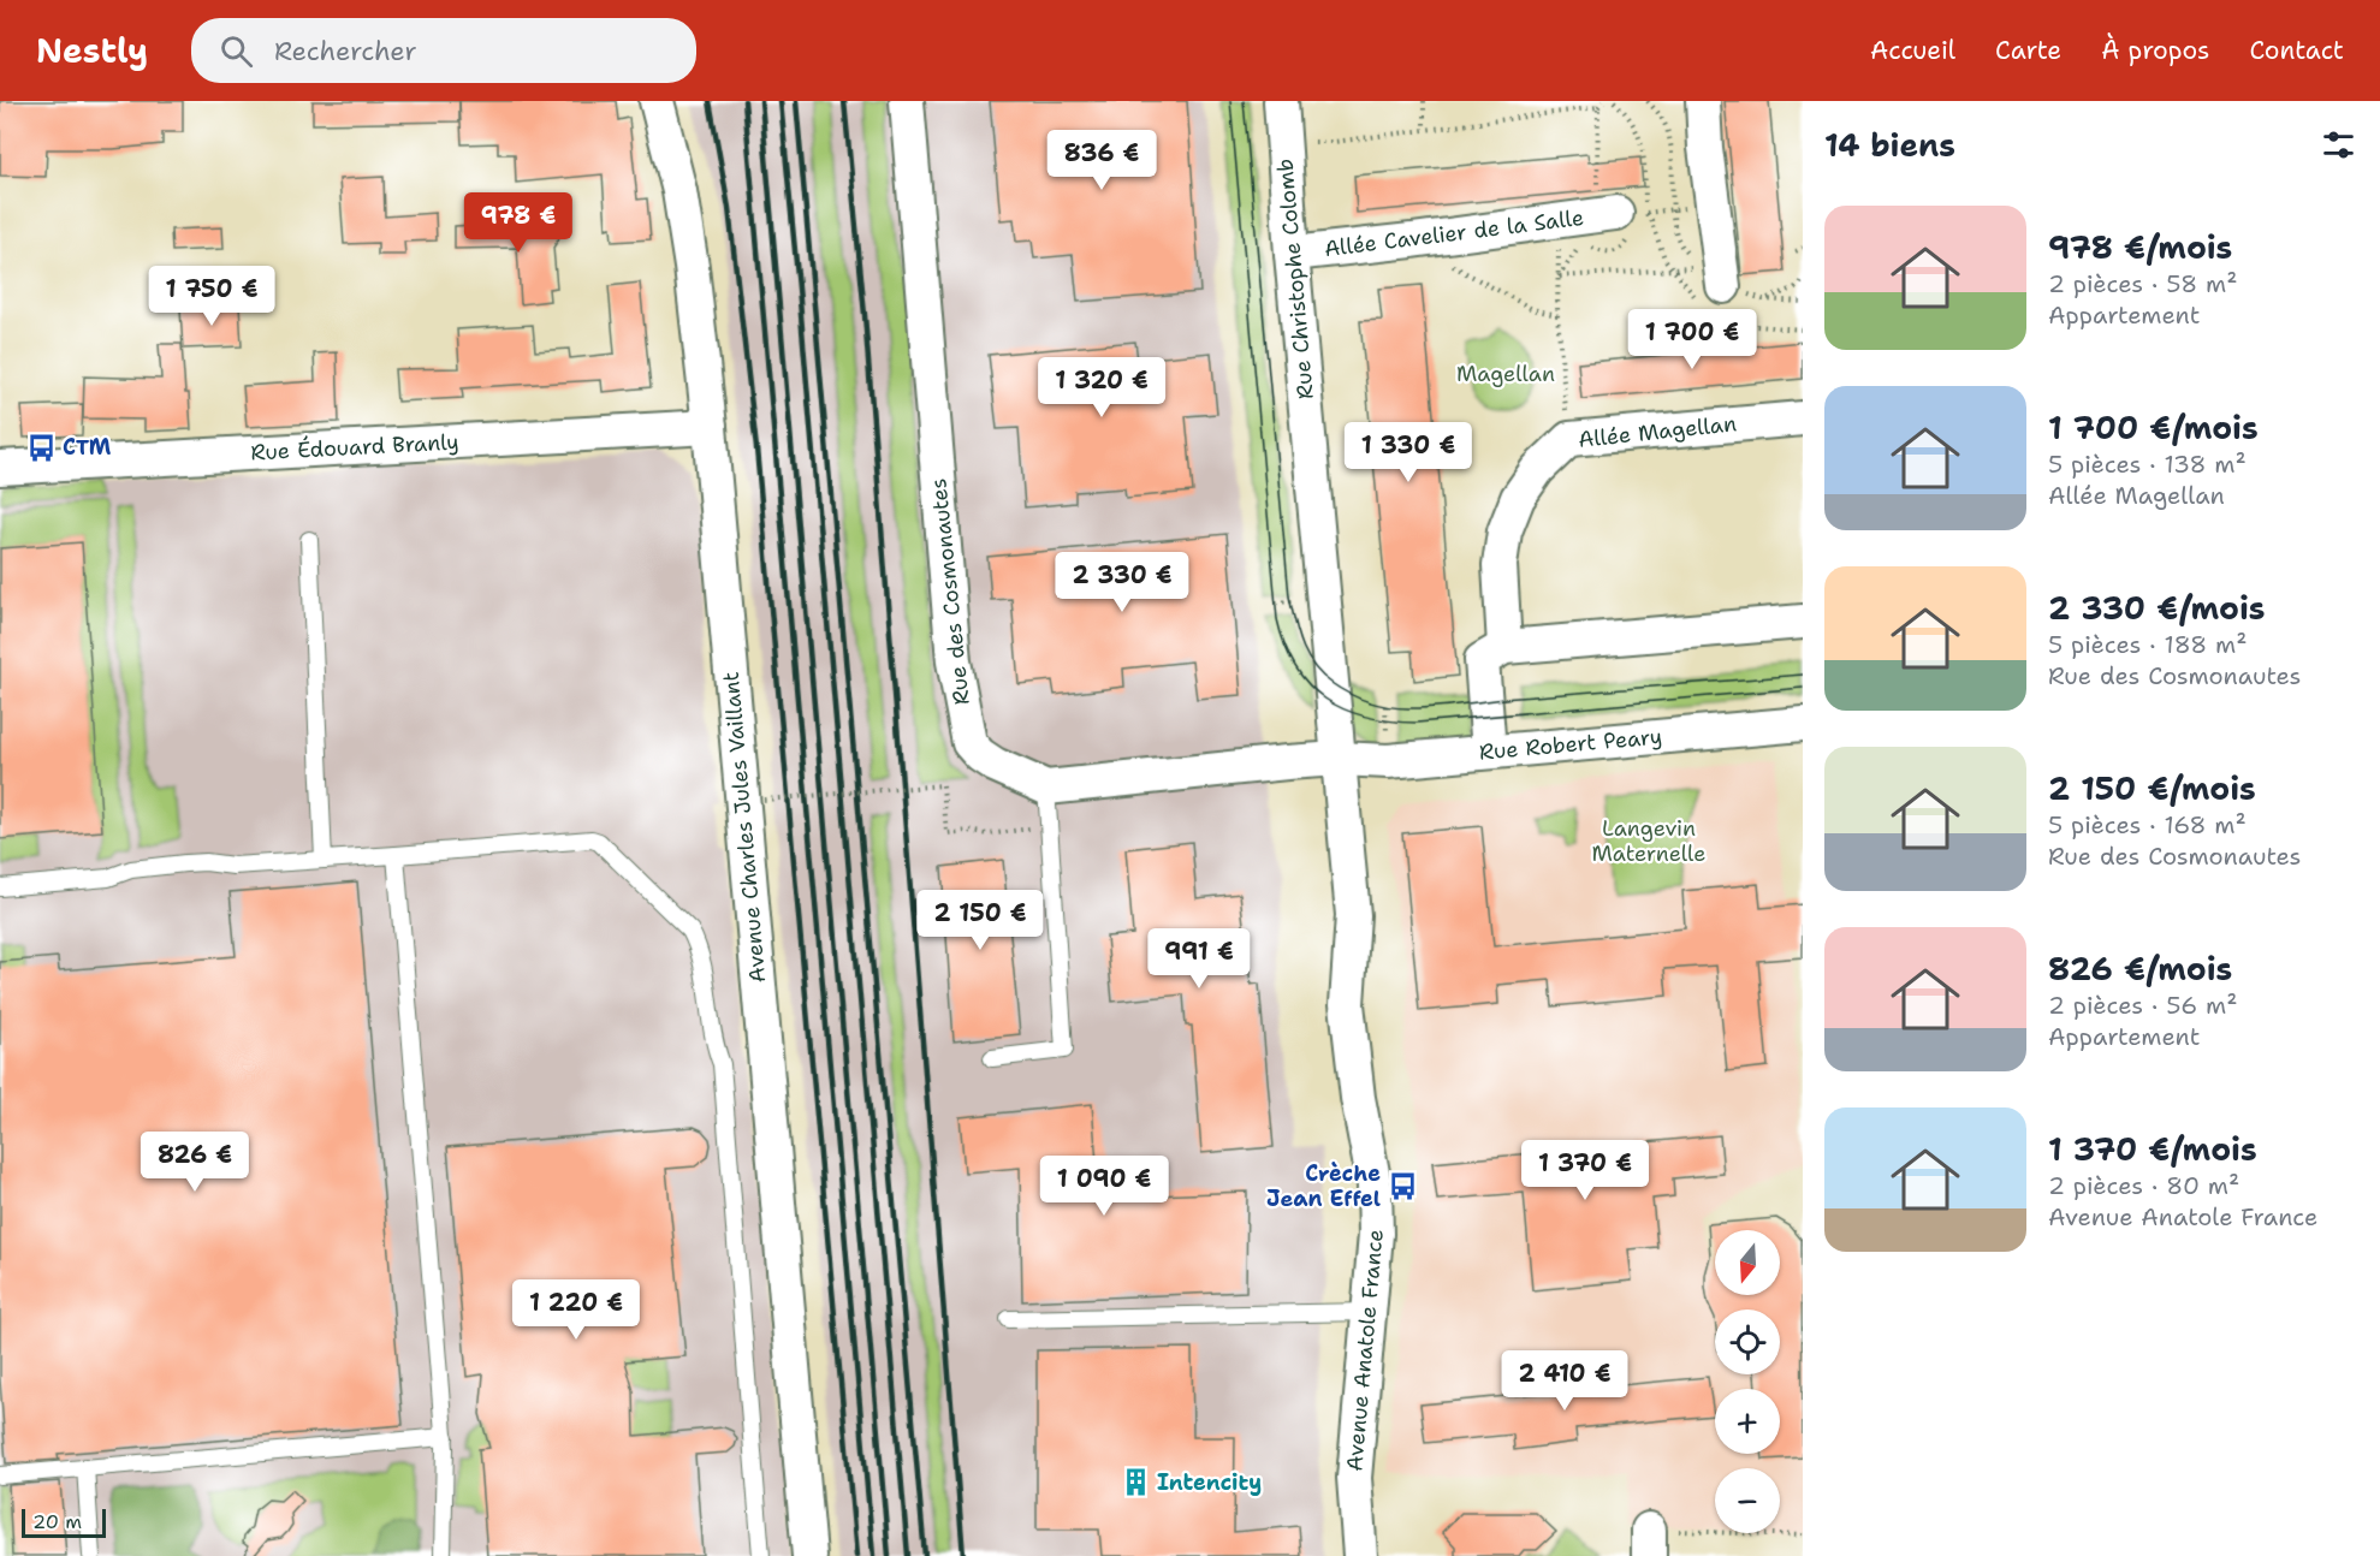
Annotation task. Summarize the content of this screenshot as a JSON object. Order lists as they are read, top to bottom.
{
  "streets": {
    "street": [
      "Allée Cavelier de la Salle",
      "Rue Christophe Colomb",
      "Allée Magellan",
      "Rue Édouard Branly",
      "Rue des Cosmonautes",
      "Rue Robert Peary",
      "Avenue Charles Jules Vaillant",
      "Avenue Anatole France"
    ]
  },
  "crossings": [
    ["Allée Cavelier de la Salle", "Rue Christophe Colomb"],
    ["Rue Christophe Colomb", "Rue des Cosmonautes"],
    ["Rue Christophe Colomb", "Rue Robert Peary"],
    ["Rue Christophe Colomb", "Avenue Anatole France"],
    ["Rue Édouard Branly", "Avenue Charles Jules Vaillant"],
    ["Rue des Cosmonautes", "Rue Robert Peary"],
    ["Rue des Cosmonautes", "Avenue Anatole France"],
    ["Rue Robert Peary", "Avenue Anatole France"]
  ],
  "parks": ["Magellan", "Langevin Maternelle"],
  "places": {
    "bus stop": ["CTM", "Crèche Jean Effel"],
    "building": ["Intencity"]
  },
  "scale_bar": "20 m",
  "north": "bottom",
  "page": {
    "header": "Nestly",
    "search": "Rechercher",
    "nav": [
      "Accueil",
      "Carte",
      "À propos",
      "Contact"
    ],
    "heading": "14 biens",
    "price": [
      "836 €",
      "978 €",
      "1 750 €",
      "1 700 €",
      "1 320 €",
      "1 330 €",
      "2 330 €",
      "2 150 €",
      "991 €",
      "826 €",
      "1 370 €",
      "1 090 €",
      "1 220 €",
      "2 410 €"
    ],
    "list": [
      {
        "name": "978 €/mois",
        "note": "2 pièces · 58 m² · Appartement"
      },
      {
        "name": "1 700 €/mois",
        "note": "5 pièces · 138 m² · Allée Magellan"
      },
      {
        "name": "2 330 €/mois",
        "note": "5 pièces · 188 m² · Rue des Cosmonautes"
      },
      {
        "name": "2 150 €/mois",
        "note": "5 pièces · 168 m² · Rue des Cosmonautes"
      },
      {
        "name": "826 €/mois",
        "note": "2 pièces · 56 m² · Appartement"
      },
      {
        "name": "1 370 €/mois",
        "note": "2 pièces · 80 m² · Avenue Anatole France"
      }
    ],
    "map_buttons": ["+", "−"],
    "scale": "20 m"
  }
}
